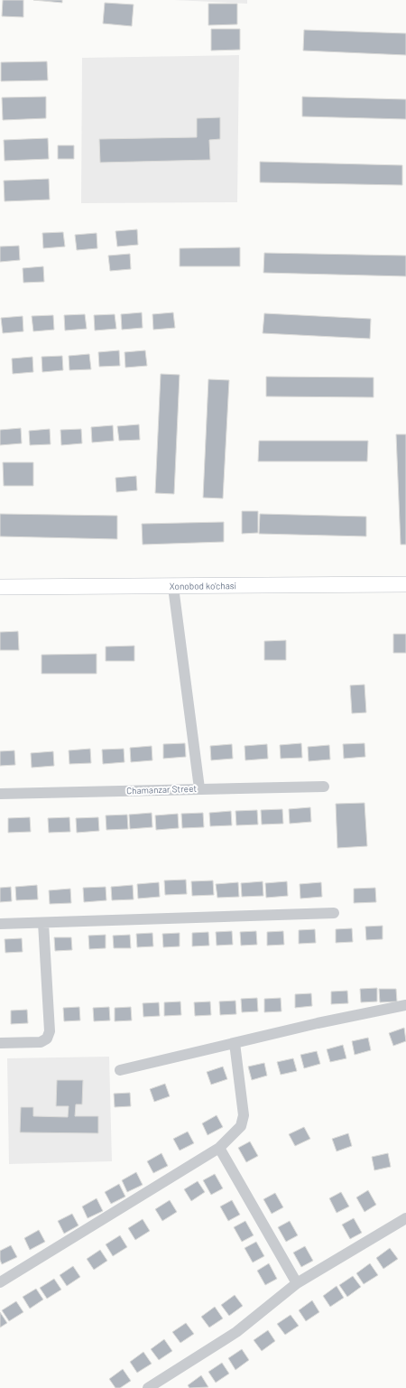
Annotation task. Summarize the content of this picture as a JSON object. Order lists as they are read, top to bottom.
{
  "streets": {
    "main road": ["Xonobod ko'chasi"],
    "street": ["Chamanzar Street"]
  }
}
